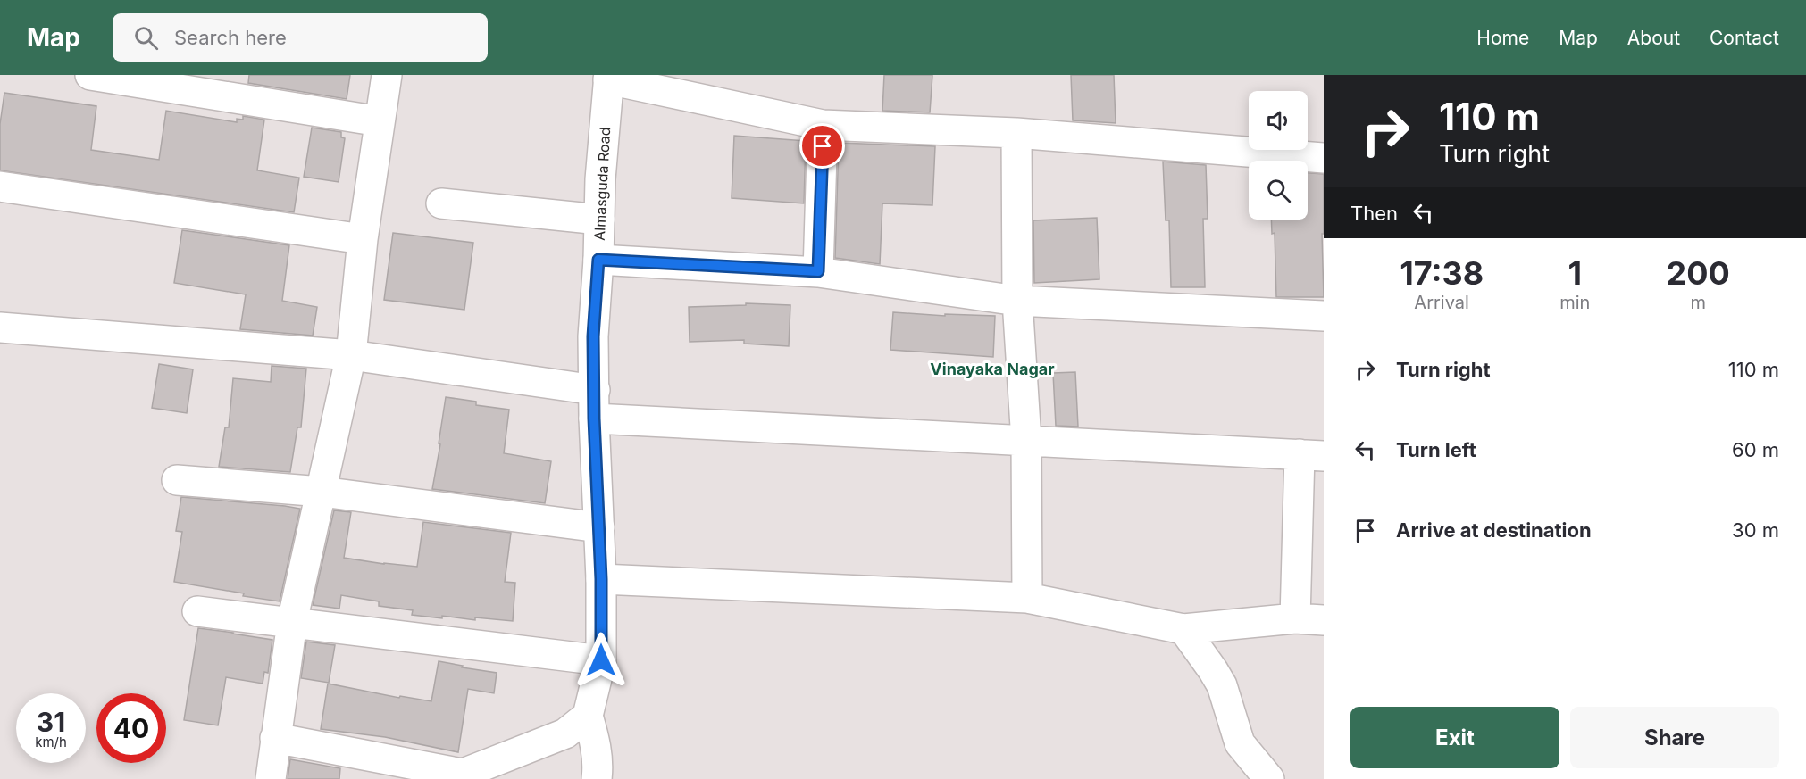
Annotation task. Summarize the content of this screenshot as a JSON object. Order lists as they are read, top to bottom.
{
  "streets": {
    "street": ["Almasguda Road"]
  },
  "districts": ["Vinayaka Nagar"],
  "page": {
    "header": "Map",
    "search": "Search here",
    "nav": [
      "Home",
      "Map",
      "About",
      "Contact"
    ],
    "turn": ["110 m", "Turn right"],
    "then": "Then",
    "eta": [
      "17:38",
      "Arrival",
      "1",
      "min",
      "200",
      "m"
    ],
    "list": [
      {
        "name": "Turn right",
        "value": "110 m"
      },
      {
        "name": "Turn left",
        "value": "60 m"
      },
      {
        "name": "Arrive at destination",
        "value": "30 m"
      }
    ],
    "speed": "31 km/h",
    "limit": "40",
    "buttons": ["Exit", "Share"]
  }
}
